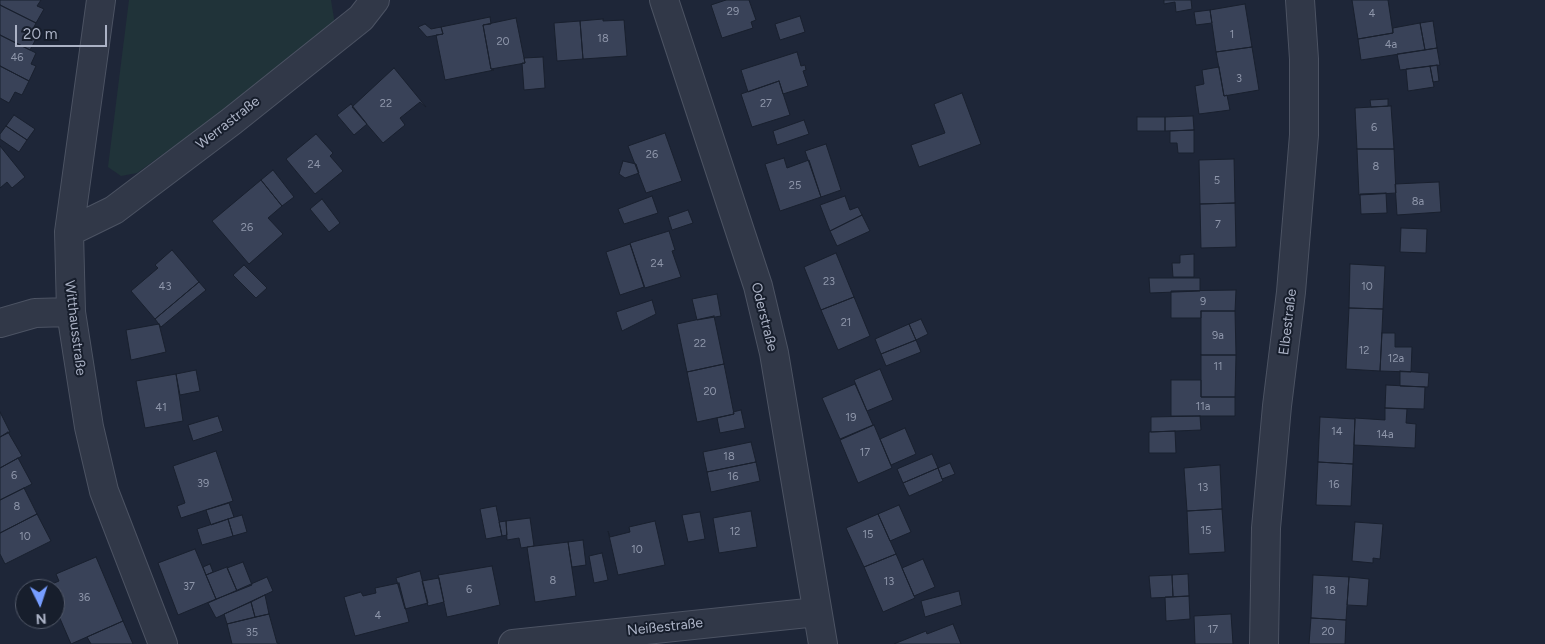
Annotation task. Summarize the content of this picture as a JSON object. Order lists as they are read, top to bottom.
{
  "streets": {
    "street": [
      "Werrastraße",
      "Oderstraße",
      "Elbestraße",
      "Witthausstraße",
      "Neißestraße"
    ]
  },
  "crossings": [
    ["Werrastraße", "Witthausstraße"],
    ["Oderstraße", "Neißestraße"]
  ],
  "house_numbers": [
    "29",
    "4",
    "1",
    "18",
    "20",
    "4a",
    "46",
    "3",
    "22",
    "27",
    "6",
    "26",
    "24",
    "8",
    "5",
    "25",
    "8a",
    "7",
    "26",
    "24",
    "23",
    "43",
    "10",
    "9",
    "21",
    "9a",
    "22",
    "12",
    "12a",
    "11",
    "20",
    "11a",
    "41",
    "19",
    "14",
    "14a",
    "17",
    "18",
    "6",
    "16",
    "39",
    "16",
    "13",
    "8",
    "15",
    "12",
    "15",
    "10",
    "10",
    "8",
    "13",
    "37",
    "6",
    "18",
    "36",
    "4",
    "17",
    "20",
    "35"
  ],
  "scale_bar": "20 m",
  "north": "bottom"
}
